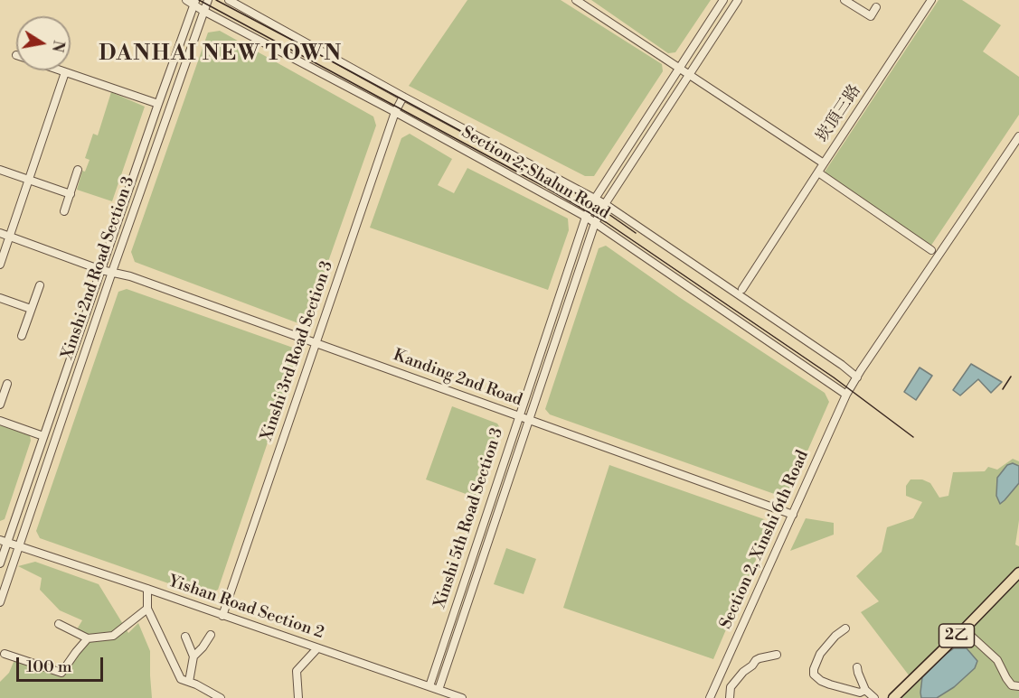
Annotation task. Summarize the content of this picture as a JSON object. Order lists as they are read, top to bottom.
{
  "streets": {
    "main road": ["2乙"],
    "street": [
      "崁頂三路",
      "Section 2, Shalun Road",
      "Xinshi 2nd Road Section 3",
      "Xinshi 3rd Road Section 3",
      "Kanding 2nd Road",
      "Xinshi 5th Road Section 3",
      "Section 2, Xinshi 6th Road",
      "Yishan Road Section 2"
    ]
  },
  "crossings": [
    ["崁頂三路", "Xinshi 5th Road Section 3"],
    ["Section 2, Shalun Road", "Xinshi 2nd Road Section 3"],
    ["Section 2, Shalun Road", "Xinshi 3rd Road Section 3"],
    ["Section 2, Shalun Road", "Xinshi 5th Road Section 3"],
    ["Section 2, Shalun Road", "Section 2, Xinshi 6th Road"],
    ["Xinshi 2nd Road Section 3", "Kanding 2nd Road"],
    ["Xinshi 2nd Road Section 3", "Yishan Road Section 2"],
    ["Xinshi 3rd Road Section 3", "Kanding 2nd Road"],
    ["Xinshi 3rd Road Section 3", "Yishan Road Section 2"],
    ["Kanding 2nd Road", "Xinshi 5th Road Section 3"],
    ["Kanding 2nd Road", "Section 2, Xinshi 6th Road"],
    ["Xinshi 5th Road Section 3", "Yishan Road Section 2"]
  ],
  "districts": ["DANHAI NEW TOWN"],
  "scale_bar": "100 m",
  "north": "right"
}
